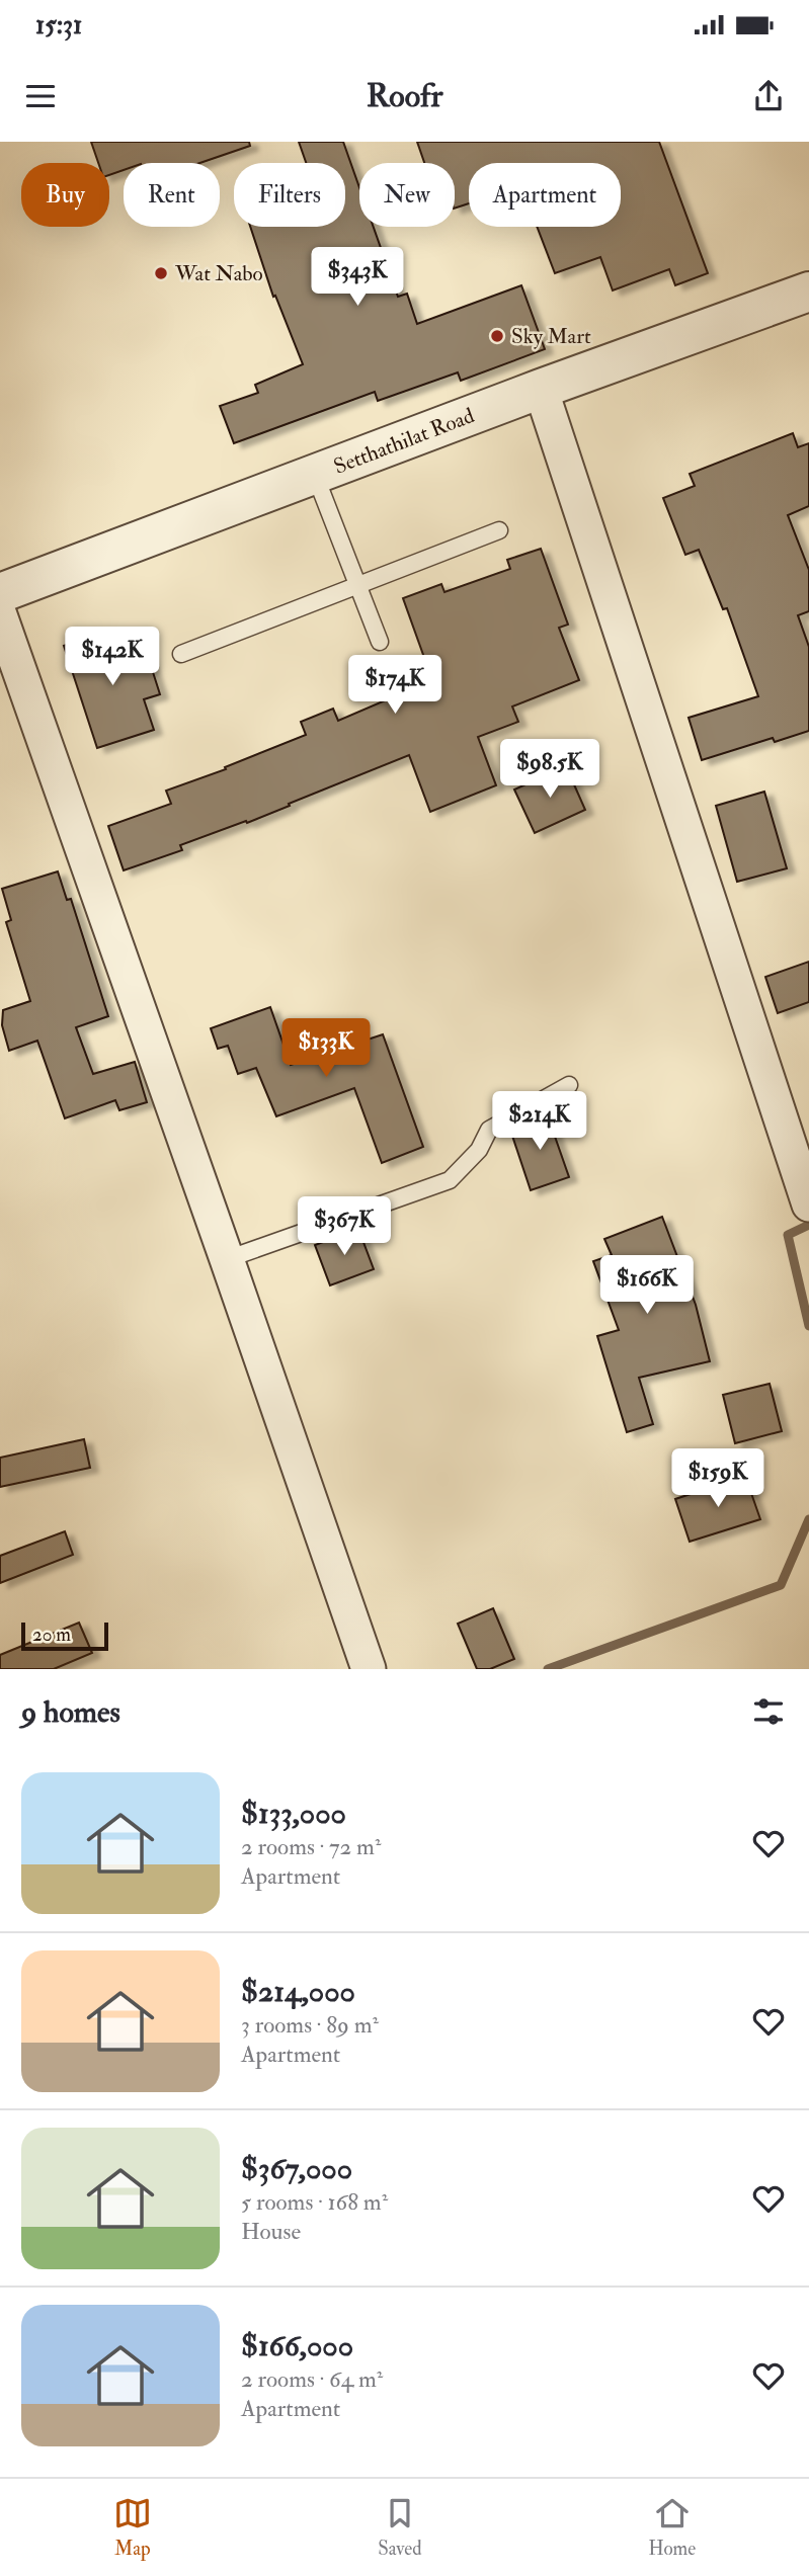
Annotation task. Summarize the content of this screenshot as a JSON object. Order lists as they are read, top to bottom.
{
  "streets": {
    "street": ["Setthathilat Road"]
  },
  "places": ["Wat Nabo", "Sky Mart"],
  "scale_bar": "20 m",
  "page": {
    "status": "15:31",
    "header": "Roofr",
    "chip": [
      "Buy",
      "Rent",
      "Filters",
      "New",
      "Apartment"
    ],
    "price": [
      "$343K",
      "$142K",
      "$174K",
      "$98.5K",
      "$133K",
      "$214K",
      "$367K",
      "$166K",
      "$159K"
    ],
    "scale": "20 m",
    "heading": "9 homes",
    "list": [
      {
        "name": "$133,000",
        "note": "2 rooms · 72 m² · Apartment"
      },
      {
        "name": "$214,000",
        "note": "3 rooms · 89 m² · Apartment"
      },
      {
        "name": "$367,000",
        "note": "5 rooms · 168 m² · House"
      },
      {
        "name": "$166,000",
        "note": "2 rooms · 64 m² · Apartment"
      }
    ],
    "tabs": ["Map", "Saved", "Home"]
  }
}
